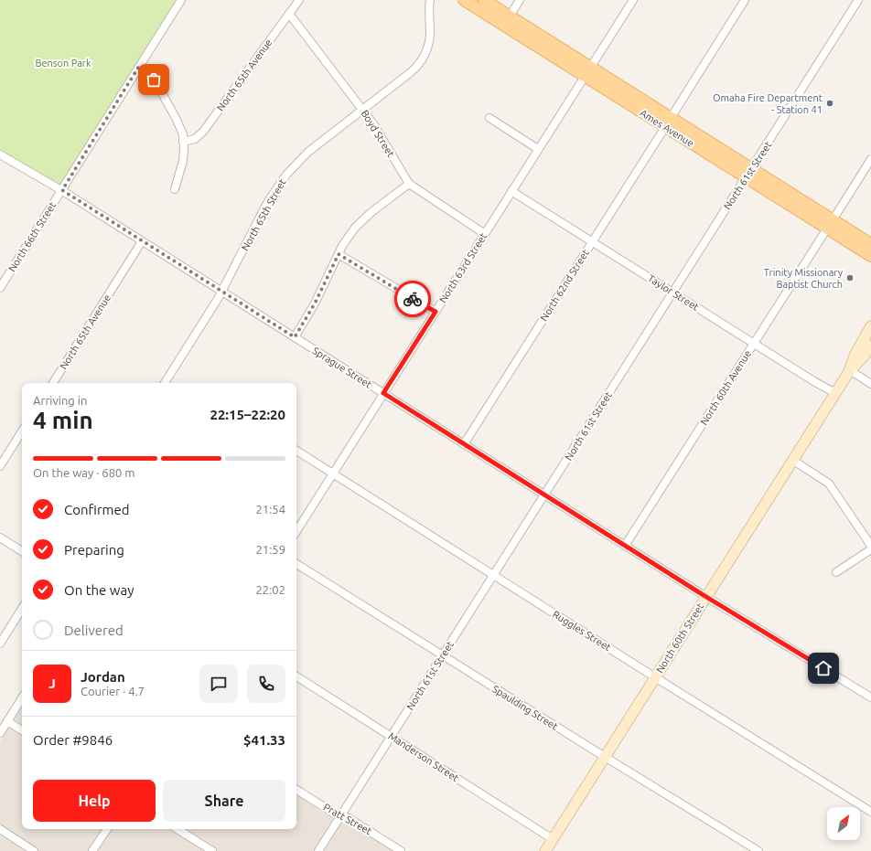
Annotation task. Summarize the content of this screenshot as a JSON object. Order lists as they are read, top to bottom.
{
  "streets": {
    "main road": ["Ames Avenue", "North 60th Street"],
    "street": [
      "North 65th Avenue",
      "Boyd Street",
      "North 61st Street",
      "North 65th Street",
      "North 66th Street",
      "North 63rd Street",
      "North 62nd Street",
      "Taylor Street",
      "Sprague Street",
      "North 60th Avenue",
      "Ruggles Street",
      "Spaulding Street",
      "Manderson Street",
      "Pratt Street"
    ]
  },
  "crossings": [
    ["North 65th Avenue", "Boyd Street"],
    ["North 65th Avenue", "Sprague Street"],
    ["Ames Avenue", "North 61st Street"],
    ["Ames Avenue", "North 63rd Street"],
    ["Ames Avenue", "North 62nd Street"],
    ["Ames Avenue", "North 60th Avenue"],
    ["Boyd Street", "North 65th Street"],
    ["Boyd Street", "North 63rd Street"],
    ["North 61st Street", "Taylor Street"],
    ["North 61st Street", "Sprague Street"],
    ["North 61st Street", "Ruggles Street"],
    ["North 61st Street", "Spaulding Street"],
    ["North 61st Street", "Manderson Street"],
    ["North 61st Street", "Pratt Street"],
    ["North 65th Street", "Sprague Street"],
    ["North 66th Street", "Sprague Street"],
    ["North 63rd Street", "Taylor Street"],
    ["North 63rd Street", "Sprague Street"],
    ["North 63rd Street", "Ruggles Street"],
    ["North 62nd Street", "Taylor Street"],
    ["North 62nd Street", "Sprague Street"],
    ["Taylor Street", "North 60th Avenue"],
    ["Taylor Street", "North 60th Street"],
    ["Sprague Street", "North 60th Avenue"],
    ["Sprague Street", "North 60th Street"],
    ["Ruggles Street", "North 60th Street"],
    ["North 60th Street", "Spaulding Street"],
    ["North 60th Street", "Manderson Street"]
  ],
  "parks": ["Benson Park"],
  "places": ["Omaha Fire Department - Station 41", "Trinity Missionary Baptist Church"],
  "north": "top right",
  "page": {
    "heading": ["4 min", "Arriving in", "22:15–22:20"],
    "panel": [
      "Jordan",
      "Courier · 4.7",
      "Order #9846",
      "$41.33"
    ],
    "bar": "On the way · 680 m",
    "list": [
      ["Confirmed", "21:54"],
      ["Preparing", "21:59"],
      ["On the way", "22:02"],
      "Delivered"
    ],
    "round": "J",
    "buttons": ["Help", "Share"]
  }
}
